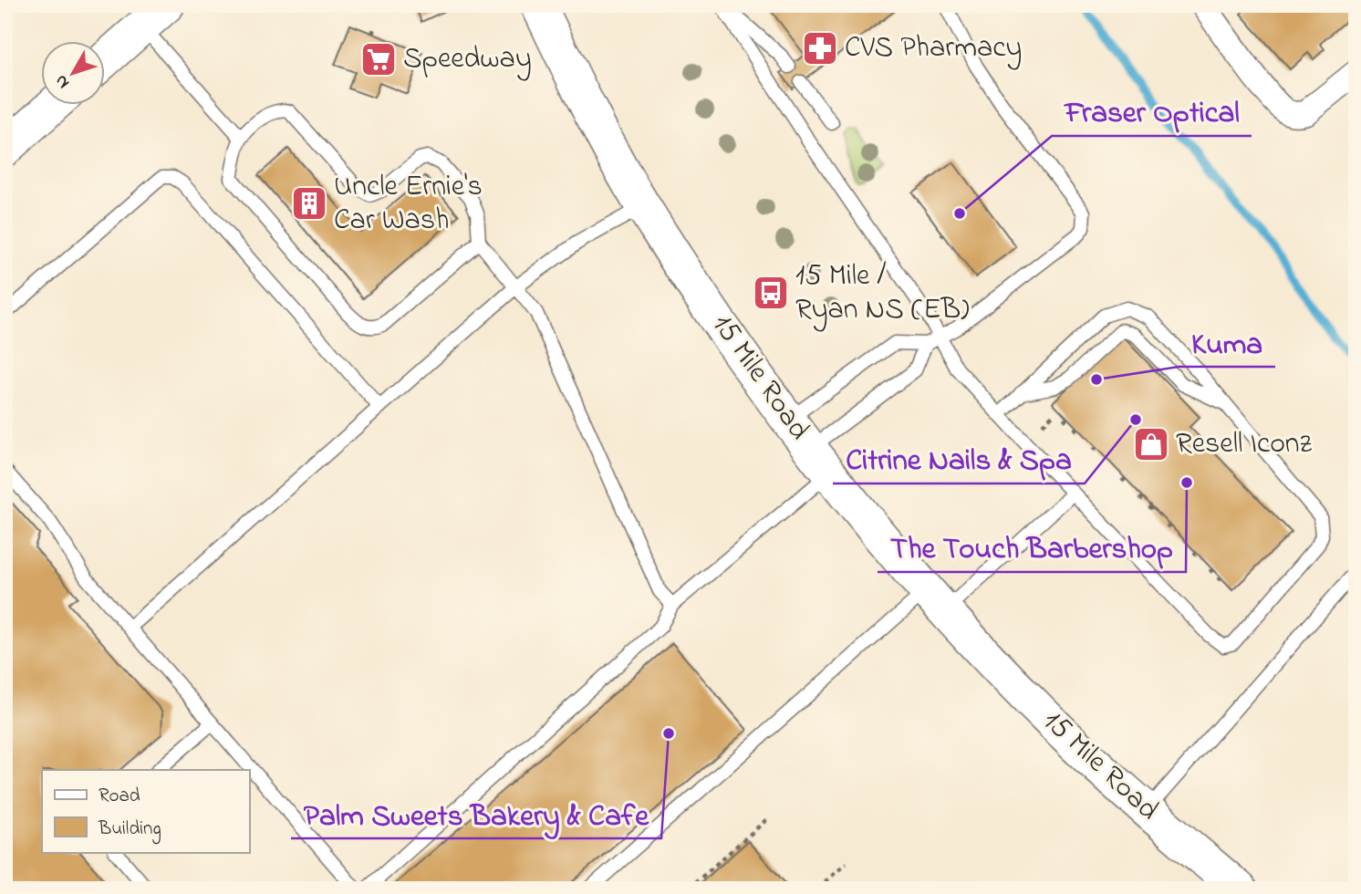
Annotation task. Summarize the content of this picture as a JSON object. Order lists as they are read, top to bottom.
{
  "streets": {
    "main road": ["15 Mile Road"]
  },
  "places": {
    "pharmacy": ["CVS Pharmacy"],
    "supermarket": ["Speedway"],
    "building": ["Uncle Ernie's Car Wash"],
    "other": [
      "Fraser Optical",
      "Kuma",
      "Citrine Nails & Spa",
      "The Touch Barbershop",
      "Palm Sweets Bakery & Cafe"
    ],
    "bus stop": ["15 Mile / Ryan NS (EB)"],
    "shop": ["Resell Iconz"]
  },
  "legend": ["Road", "Building"],
  "north": "bottom left"
}
